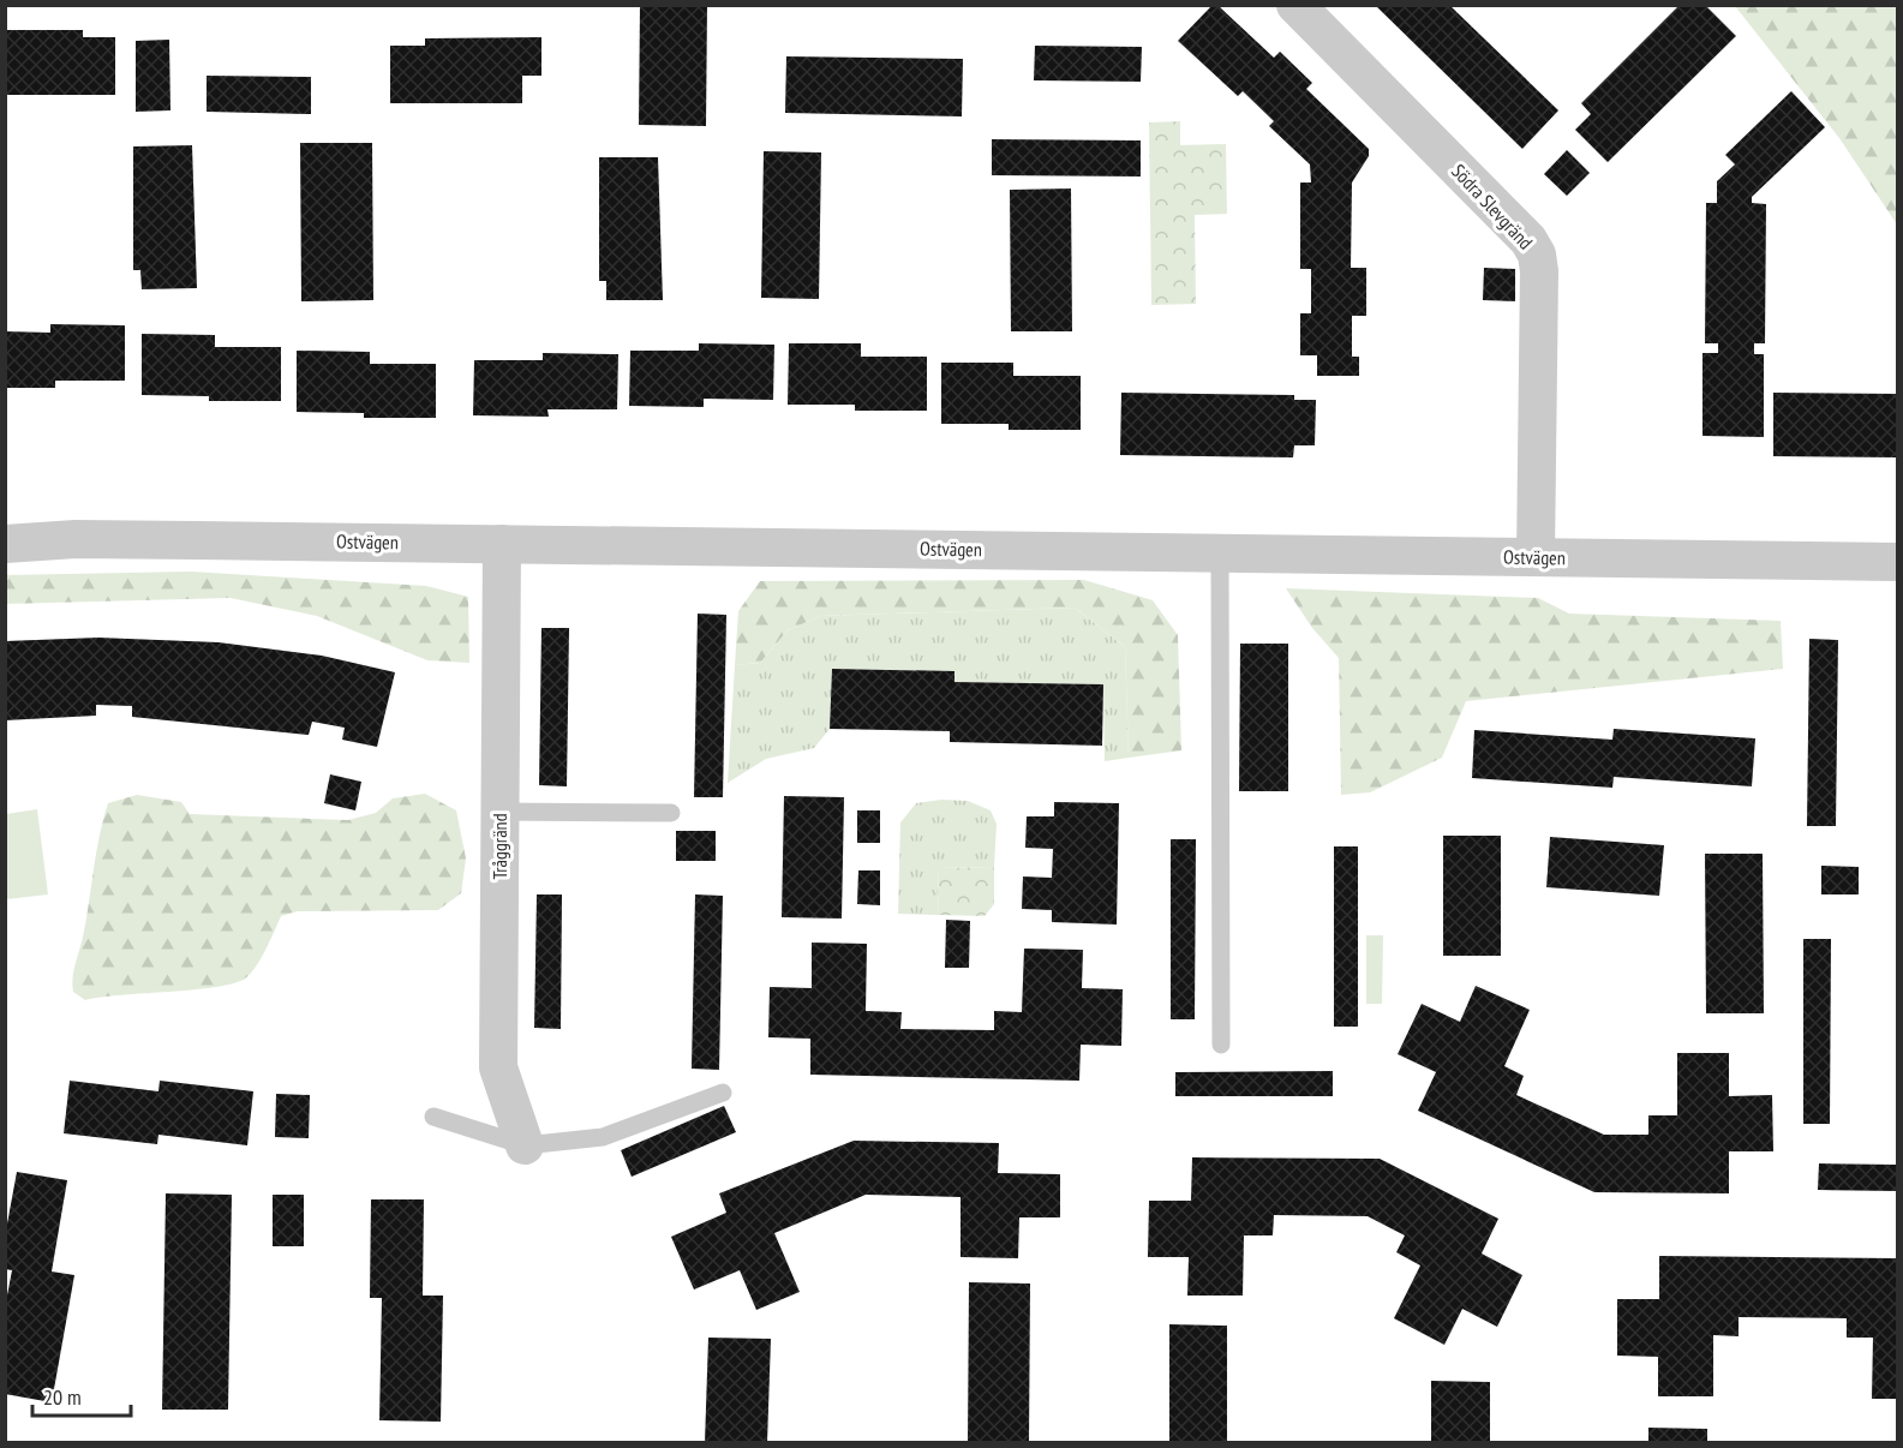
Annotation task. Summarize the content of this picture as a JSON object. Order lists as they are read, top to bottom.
{
  "streets": {
    "street": ["Södra Slevgränd", "Ostvägen", "Tråggränd"]
  },
  "crossings": [
    ["Södra Slevgränd", "Ostvägen"],
    ["Ostvägen", "Tråggränd"]
  ],
  "scale_bar": "20 m"
}
